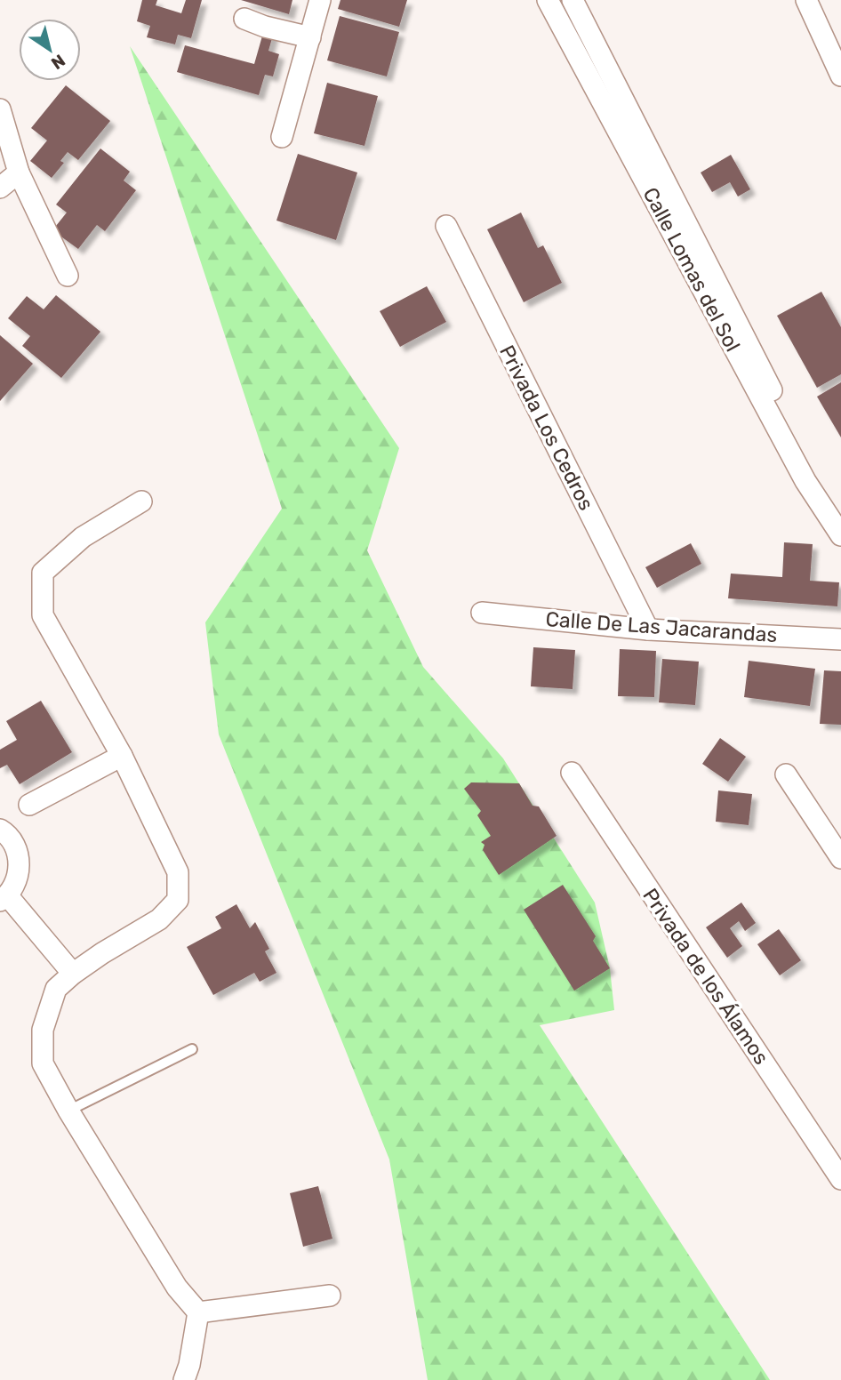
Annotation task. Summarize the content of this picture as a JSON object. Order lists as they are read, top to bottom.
{
  "streets": {
    "street": [
      "Calle Lomas del Sol",
      "Privada Los Cedros",
      "Calle De Las Jacarandas",
      "Privada de los Álamos"
    ]
  },
  "crossings": [
    ["Privada Los Cedros", "Calle De Las Jacarandas"]
  ],
  "north": "bottom right"
}
